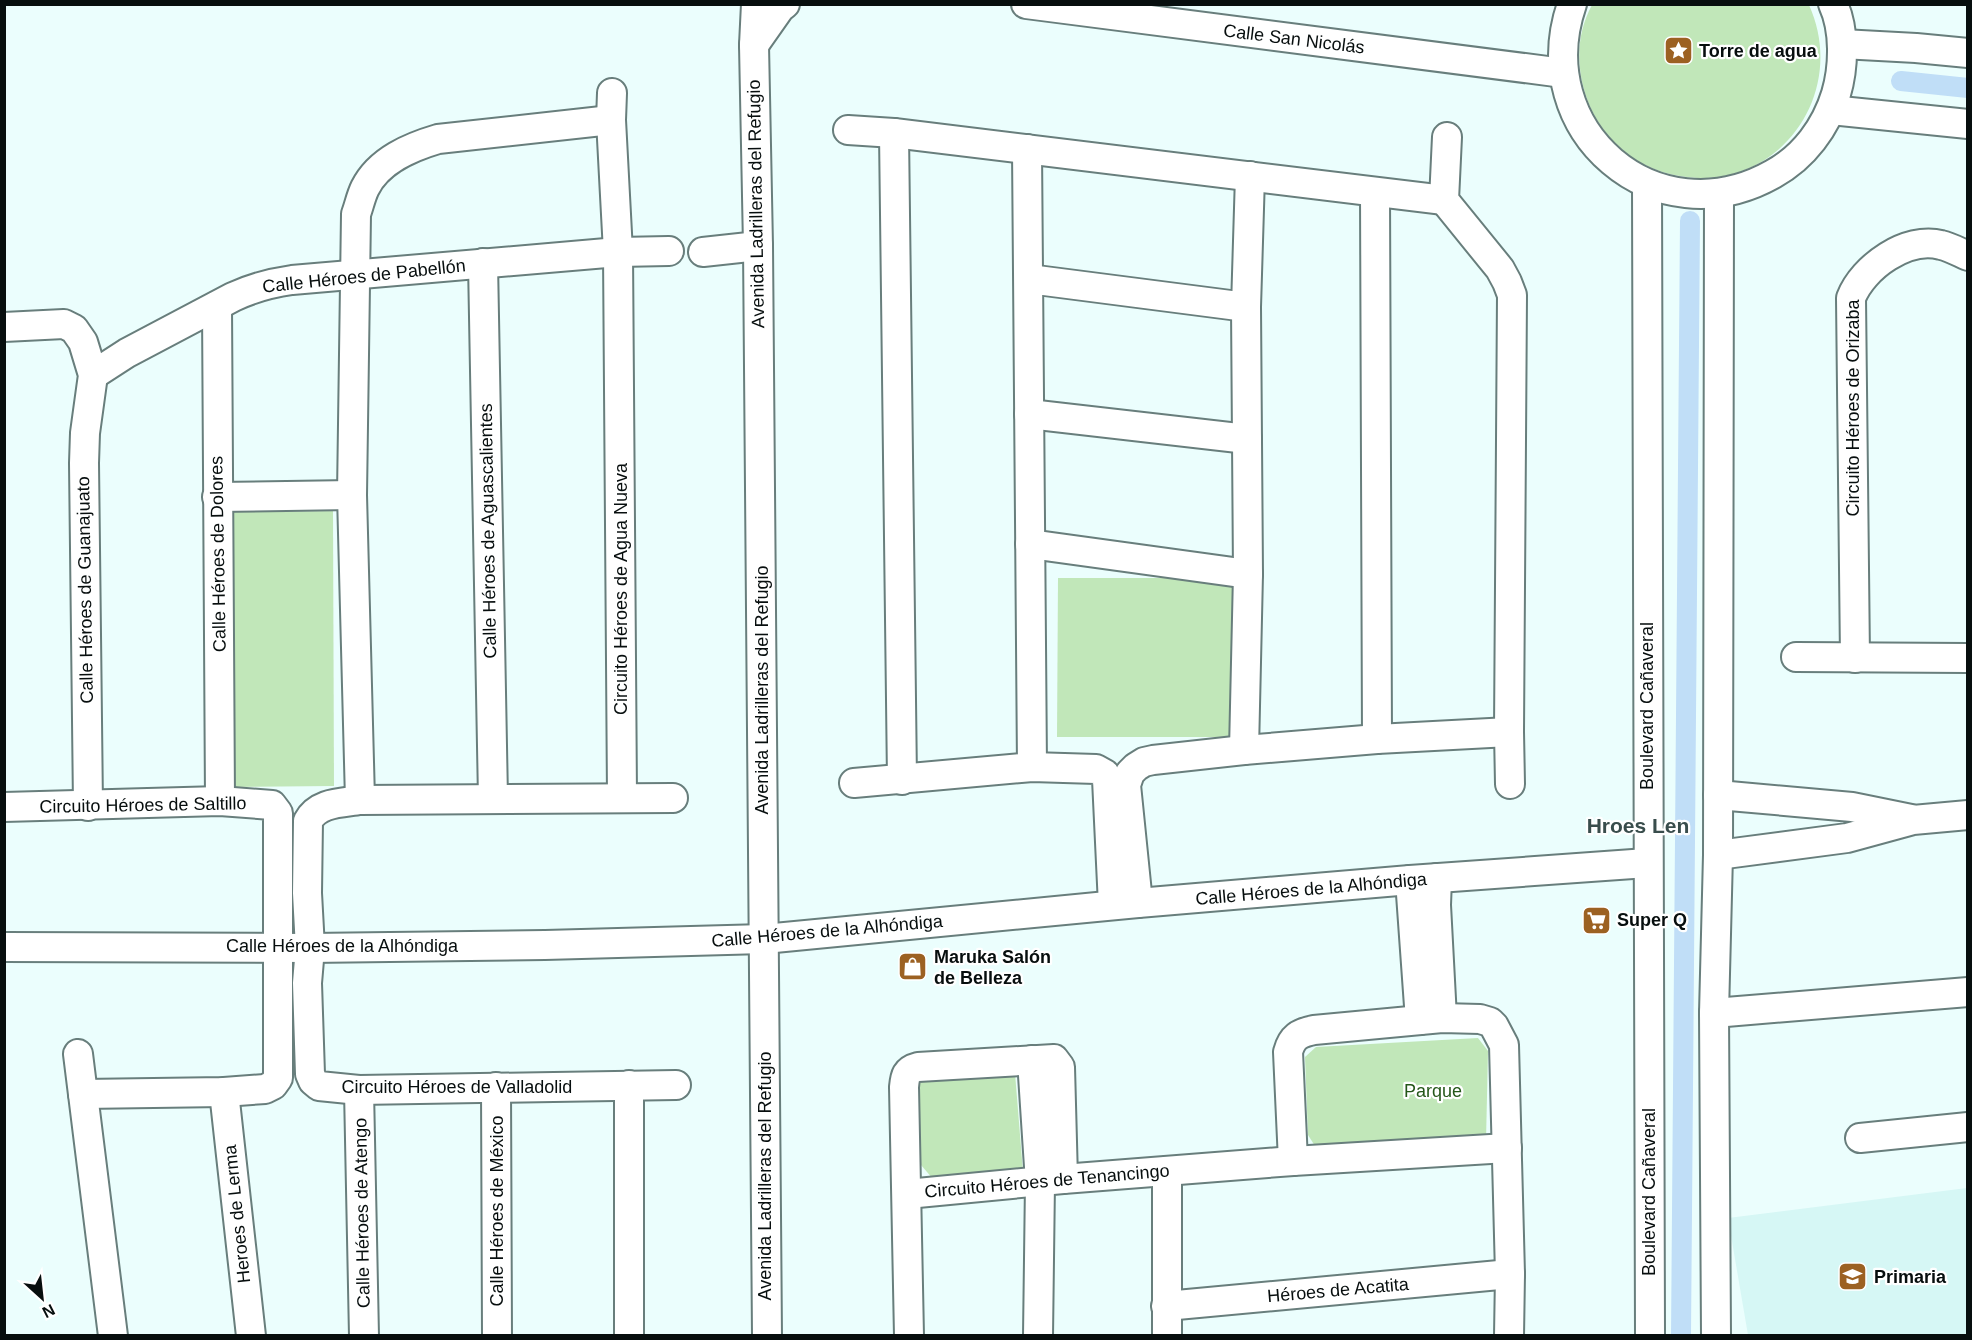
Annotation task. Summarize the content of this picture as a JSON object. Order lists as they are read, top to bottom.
{
  "streets": {
    "street": [
      "Calle San Nicolás",
      "Avenida Ladrilleras del Refugio",
      "Calle Héroes de Pabellón",
      "Circuito Héroes de Orizaba",
      "Calle Héroes de Aguascalientes",
      "Calle Héroes de Dolores",
      "Circuito Héroes de Agua Nueva",
      "Calle Héroes de Guanajuato",
      "Boulevard Cañaveral",
      "Circuito Héroes de Saltillo",
      "Calle Héroes de la Alhóndiga",
      "Circuito Héroes de Valladolid",
      "Circuito Héroes de Tenancingo",
      "Calle Héroes de México",
      "Calle Héroes de Atengo",
      "Heroes de Lerma",
      "Héroes de Acatita"
    ]
  },
  "crossings": [
    ["Avenida Ladrilleras del Refugio", "Calle Héroes de la Alhóndiga"],
    ["Calle Héroes de Pabellón", "Calle Héroes de Aguascalientes"],
    ["Calle Héroes de Pabellón", "Calle Héroes de Dolores"],
    ["Calle Héroes de Pabellón", "Circuito Héroes de Agua Nueva"],
    ["Calle Héroes de Pabellón", "Calle Héroes de Guanajuato"],
    ["Calle Héroes de Dolores", "Circuito Héroes de Saltillo"],
    ["Calle Héroes de Guanajuato", "Circuito Héroes de Saltillo"],
    ["Boulevard Cañaveral", "Calle Héroes de la Alhóndiga"],
    ["Circuito Héroes de Saltillo", "Calle Héroes de la Alhóndiga"],
    ["Calle Héroes de la Alhóndiga", "Circuito Héroes de Valladolid"],
    ["Circuito Héroes de Valladolid", "Calle Héroes de México"],
    ["Circuito Héroes de Valladolid", "Calle Héroes de Atengo"]
  ],
  "districts": ["Hroes Len"],
  "parks": ["Parque"],
  "places": {
    "place": ["Torre de agua"],
    "supermarket": ["Super Q"],
    "shop": ["Maruka Salón de Belleza"],
    "school or university": ["Primaria"]
  },
  "north": "bottom right"
}
